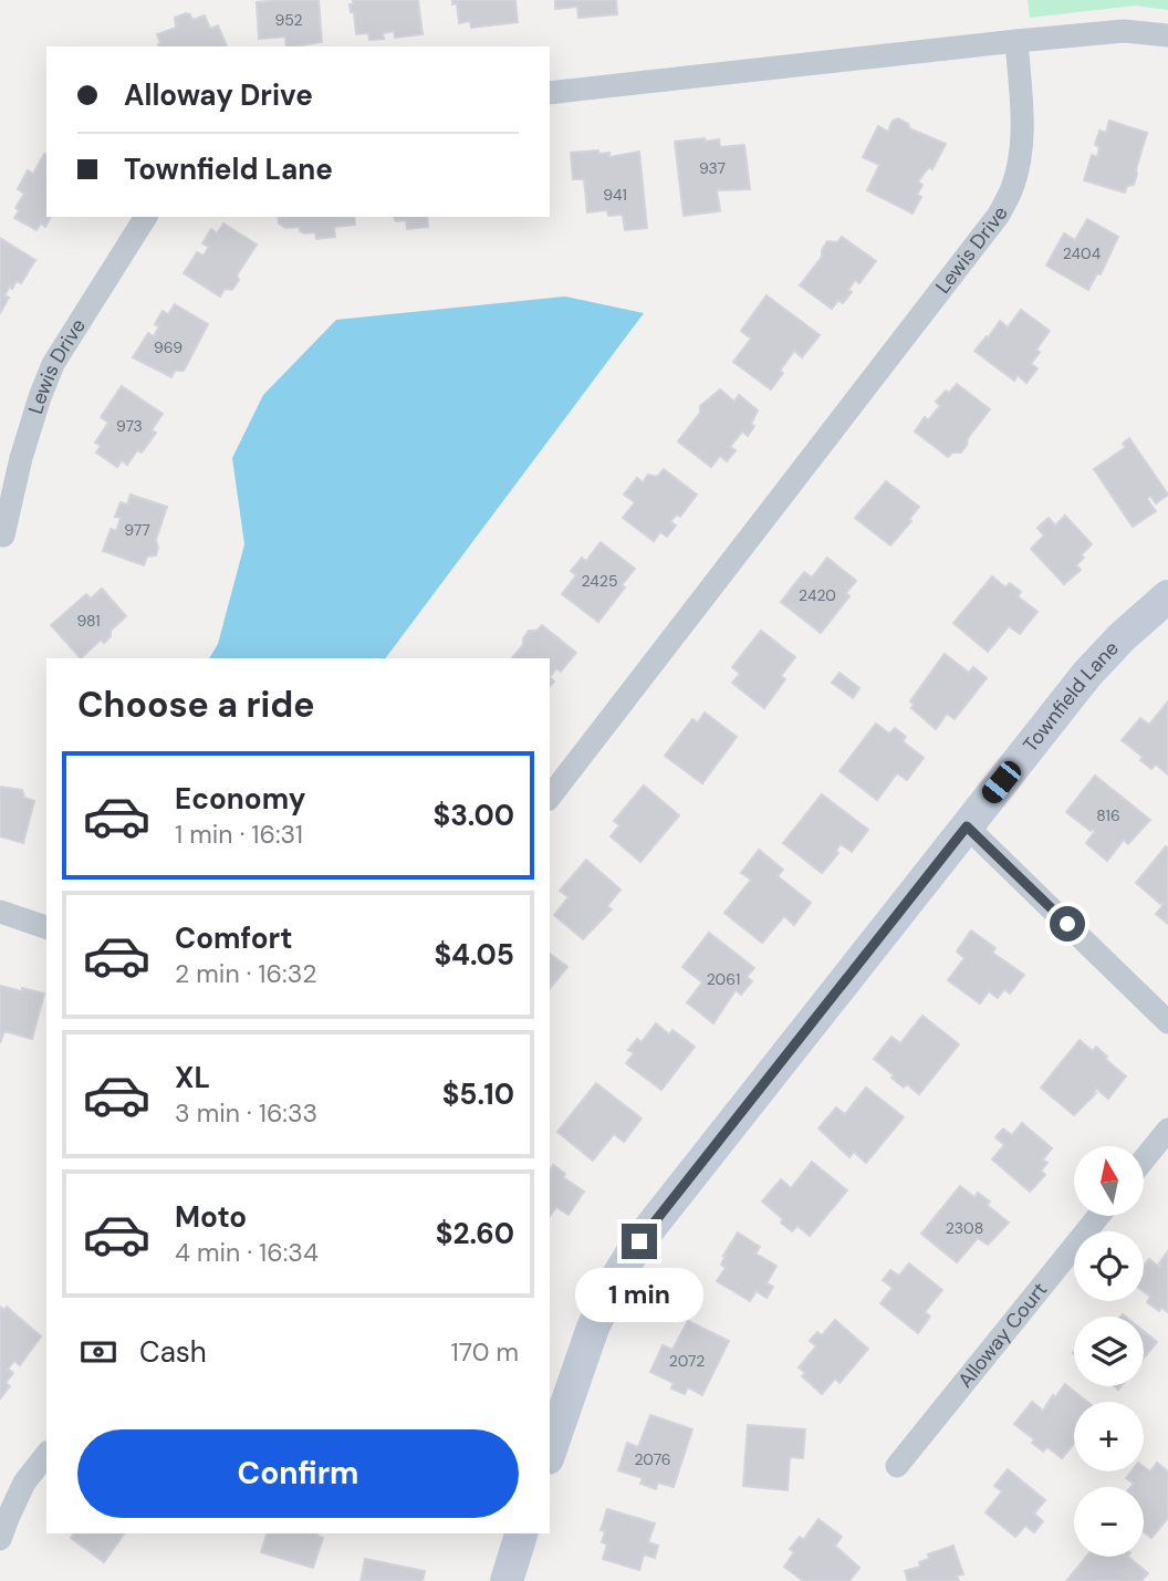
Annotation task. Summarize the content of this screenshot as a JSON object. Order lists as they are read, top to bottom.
{
  "streets": {
    "street": ["Lewis Drive", "Townfield Lane", "Alloway Court"]
  },
  "house_numbers": [
    "952",
    "937",
    "941",
    "2404",
    "969",
    "973",
    "977",
    "2425",
    "2420",
    "981",
    "816",
    "2061",
    "2308",
    "2072",
    "2076"
  ],
  "north": "top",
  "page": {
    "banner": ["Alloway Drive", "Townfield Lane"],
    "heading": "Choose a ride",
    "list": [
      {
        "name": "Economy",
        "note": "1 min · 16:31",
        "value": "$3.00"
      },
      {
        "name": "Comfort",
        "note": "2 min · 16:32",
        "value": "$4.05"
      },
      {
        "name": "XL",
        "note": "3 min · 16:33",
        "value": "$5.10"
      },
      {
        "name": "Moto",
        "note": "4 min · 16:34",
        "value": "$2.60"
      }
    ],
    "map_buttons": ["+", "−"],
    "bubble": "1 min",
    "pay": ["Cash", "170 m"],
    "buttons": "Confirm"
  }
}
